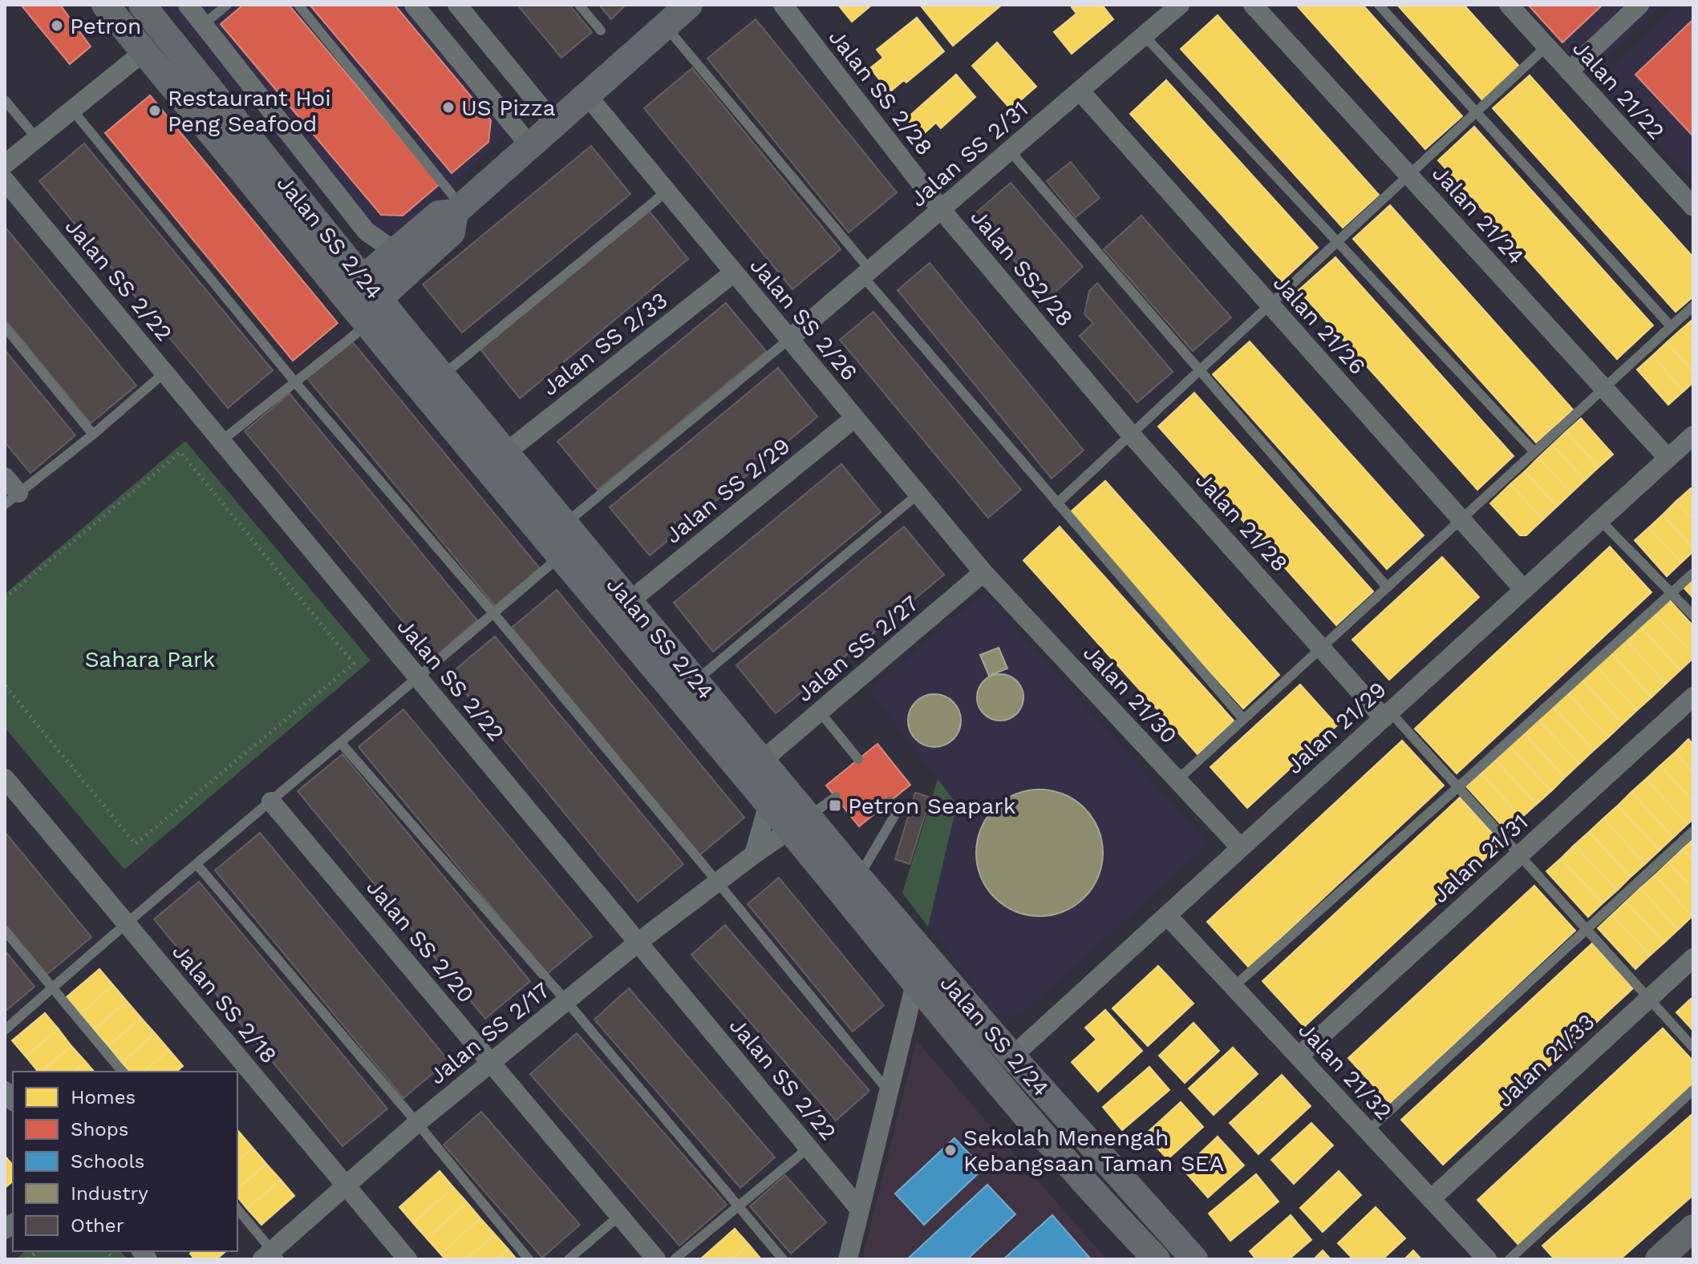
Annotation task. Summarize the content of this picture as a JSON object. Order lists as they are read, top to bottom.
{
  "streets": {
    "main road": ["Jalan SS 2/24"],
    "street": [
      "Jalan 21/22",
      "Jalan SS 2/28",
      "Jalan SS 2/31",
      "Jalan 21/24",
      "Jalan SS2/28",
      "Jalan SS 2/22",
      "Jalan SS 2/26",
      "Jalan 21/26",
      "Jalan SS 2/33",
      "Jalan SS 2/29",
      "Jalan 21/28",
      "Jalan SS 2/27",
      "Jalan 21/30",
      "Jalan 21/29",
      "Jalan 21/31",
      "Jalan SS 2/20",
      "Jalan SS 2/18",
      "Jalan SS 2/17",
      "Jalan 21/33",
      "Jalan 21/32"
    ]
  },
  "crossings": [
    ["Jalan SS 2/28", "Jalan SS 2/31"],
    ["Jalan SS 2/28", "Jalan SS2/28"],
    ["Jalan SS 2/31", "Jalan SS2/28"],
    ["Jalan SS 2/31", "Jalan SS 2/26"],
    ["Jalan SS 2/31", "Jalan 21/26"],
    ["Jalan 21/24", "Jalan 21/29"],
    ["Jalan SS 2/24", "Jalan SS 2/33"],
    ["Jalan SS 2/24", "Jalan SS 2/29"],
    ["Jalan SS 2/24", "Jalan SS 2/27"],
    ["Jalan SS 2/24", "Jalan 21/29"],
    ["Jalan SS 2/24", "Jalan SS 2/17"],
    ["Jalan SS2/28", "Jalan 21/28"],
    ["Jalan SS 2/22", "Jalan SS 2/17"],
    ["Jalan SS 2/26", "Jalan SS 2/33"],
    ["Jalan SS 2/26", "Jalan SS 2/29"],
    ["Jalan SS 2/26", "Jalan SS 2/27"],
    ["Jalan SS 2/26", "Jalan 21/30"],
    ["Jalan 21/26", "Jalan 21/29"],
    ["Jalan 21/28", "Jalan 21/29"],
    ["Jalan SS 2/27", "Jalan 21/30"],
    ["Jalan 21/30", "Jalan 21/29"],
    ["Jalan 21/29", "Jalan 21/32"],
    ["Jalan 21/31", "Jalan 21/32"],
    ["Jalan SS 2/20", "Jalan SS 2/17"],
    ["Jalan SS 2/18", "Jalan SS 2/17"],
    ["Jalan 21/33", "Jalan 21/32"]
  ],
  "parks": ["Sahara Park"],
  "places": {
    "other": [
      "Petron",
      "US Pizza",
      "Restaurant Hoi Peng Seafood",
      "Sekolah Menengah Kebangsaan Taman SEA"
    ],
    "transit": ["Petron Seapark"]
  },
  "legend": [
    "Homes",
    "Shops",
    "Schools",
    "Industry",
    "Other"
  ]
}
